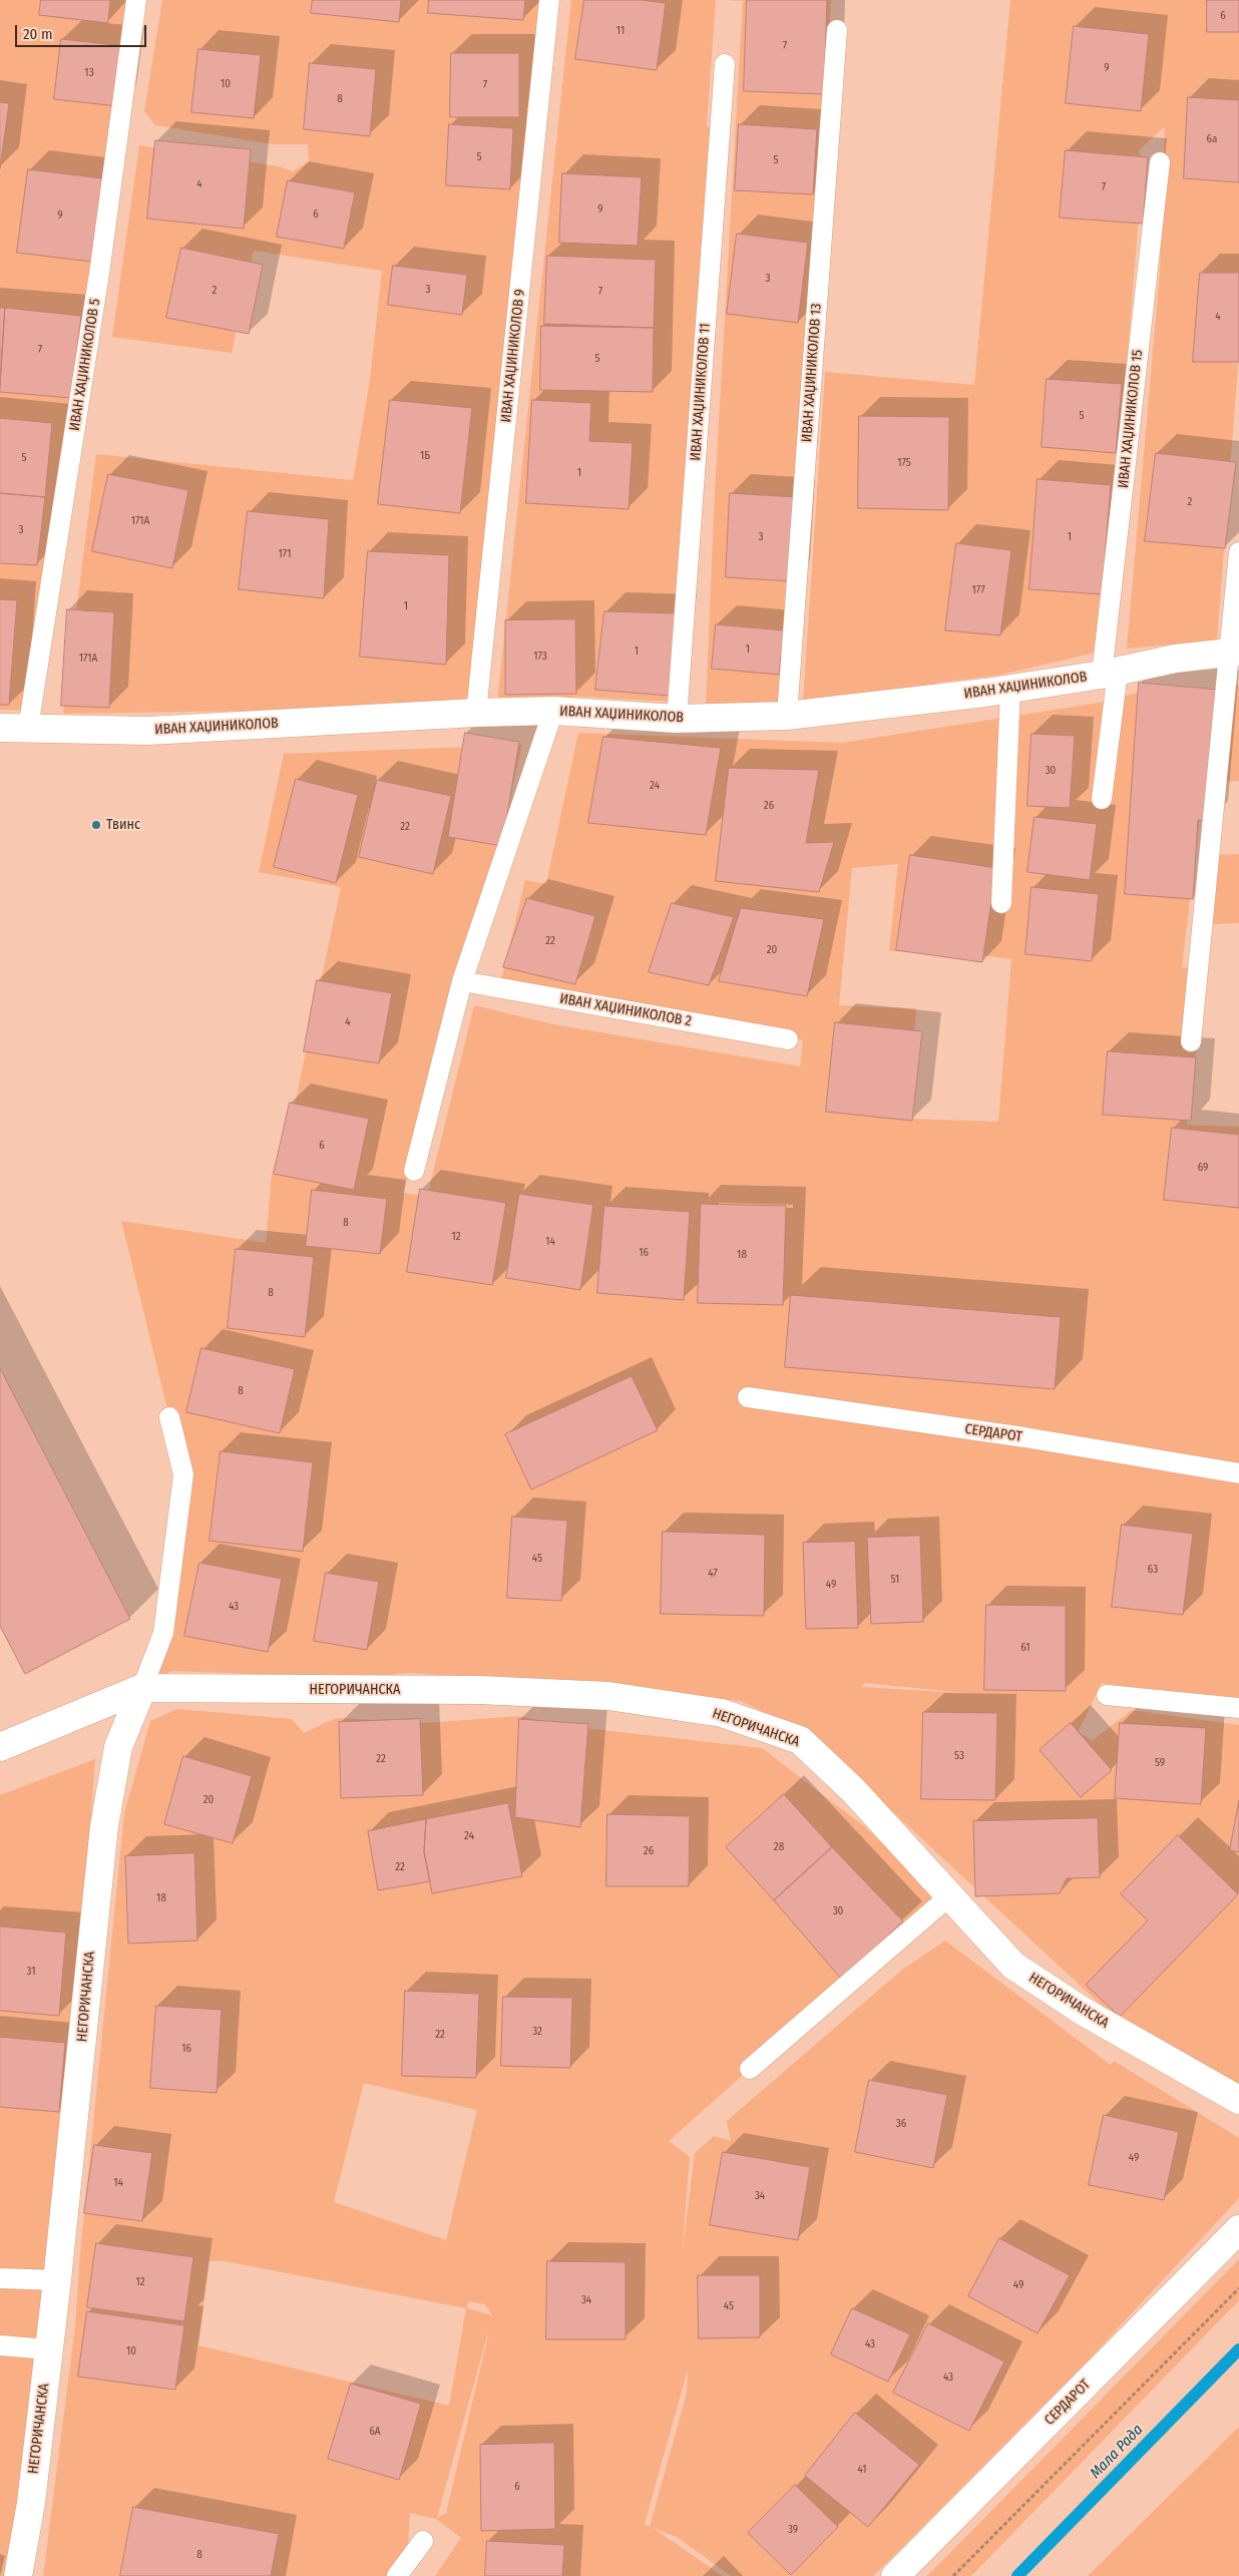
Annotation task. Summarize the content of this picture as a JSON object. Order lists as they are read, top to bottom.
{
  "streets": {
    "street": ["ИВАН ХАЏИНИКОЛОВ", "СЕРДАРОТ", "НЕГОРИЧАНСКА"],
    "lane": [
      "ИВАН ХАЏИНИКОЛОВ 9",
      "ИВАН ХАЏИНИКОЛОВ 5",
      "ИВАН ХАЏИНИКОЛОВ 13",
      "ИВАН ХАЏИНИКОЛОВ 11",
      "ИВАН ХАЏИНИКОЛОВ 15",
      "ИВАН ХАЏИНИКОЛОВ 2"
    ]
  },
  "crossings": [
    ["ИВАН ХАЏИНИКОЛОВ 9", "ИВАН ХАЏИНИКОЛОВ"],
    ["ИВАН ХАЏИНИКОЛОВ 5", "ИВАН ХАЏИНИКОЛОВ"],
    ["ИВАН ХАЏИНИКОЛОВ 13", "ИВАН ХАЏИНИКОЛОВ"],
    ["ИВАН ХАЏИНИКОЛОВ 11", "ИВАН ХАЏИНИКОЛОВ"],
    ["ИВАН ХАЏИНИКОЛОВ 15", "ИВАН ХАЏИНИКОЛОВ"]
  ],
  "water": ["Мала Рада"],
  "places": ["Твинс"],
  "house_numbers": [
    "6",
    "11",
    "7",
    "9",
    "13",
    "10",
    "7",
    "8",
    "6a",
    "5",
    "5",
    "4",
    "7",
    "9",
    "6",
    "9",
    "3",
    "3",
    "2",
    "7",
    "4",
    "7",
    "5",
    "5",
    "1Б",
    "5",
    "175",
    "1",
    "2",
    "171А",
    "3",
    "3",
    "1",
    "171",
    "177",
    "1",
    "1",
    "1",
    "173",
    "171А",
    "30",
    "24",
    "26",
    "22",
    "22",
    "20",
    "4",
    "6",
    "69",
    "8",
    "12",
    "14",
    "16",
    "18",
    "8",
    "8",
    "45",
    "63",
    "47",
    "51",
    "49",
    "43",
    "61",
    "53",
    "22",
    "59",
    "20",
    "24",
    "28",
    "26",
    "22",
    "18",
    "30",
    "31",
    "32",
    "22",
    "16",
    "36",
    "49",
    "14",
    "34",
    "12",
    "49",
    "34",
    "45",
    "43",
    "10",
    "43",
    "6A",
    "41",
    "6",
    "39",
    "8"
  ],
  "scale_bar": "20 m"
}
